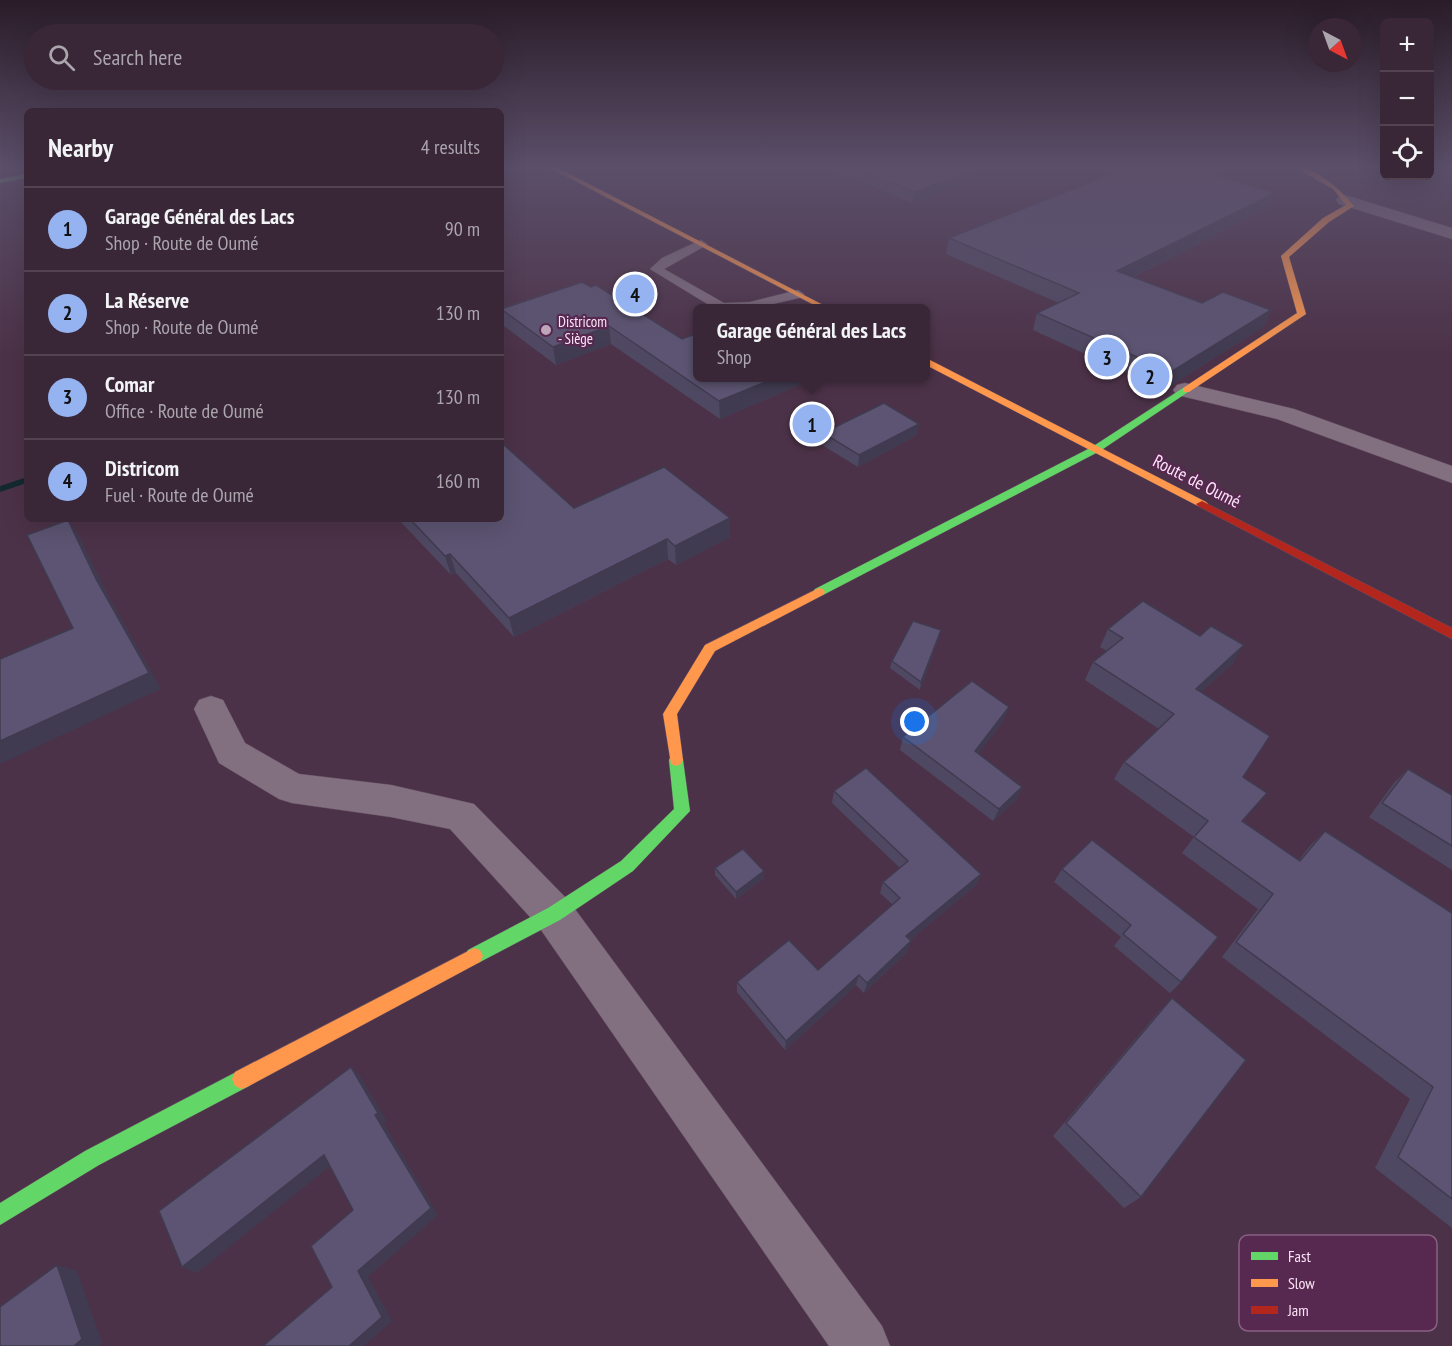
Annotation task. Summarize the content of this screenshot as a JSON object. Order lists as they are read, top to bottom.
{
  "streets": {
    "street": ["Route de Oumé"]
  },
  "places": ["Districom - Siège"],
  "legend": ["Fast", "Slow", "Jam"],
  "north": "bottom right",
  "page": {
    "map_buttons": ["+", "−"],
    "search": "Search here",
    "heading": ["Nearby", "4 results"],
    "list": [
      {
        "mark": "1",
        "name": "Garage Général des Lacs",
        "note": "Shop · Route de Oumé",
        "value": "90 m"
      },
      {
        "mark": "2",
        "name": "La Réserve",
        "note": "Shop · Route de Oumé",
        "value": "130 m"
      },
      {
        "mark": "3",
        "name": "Comar",
        "note": "Office · Route de Oumé",
        "value": "130 m"
      },
      {
        "mark": "4",
        "name": "Districom",
        "note": "Fuel · Route de Oumé",
        "value": "160 m"
      }
    ],
    "pins": [
      "4",
      "3",
      "2",
      "1"
    ],
    "popup": ["Garage Général des Lacs", "Shop"]
  }
}
